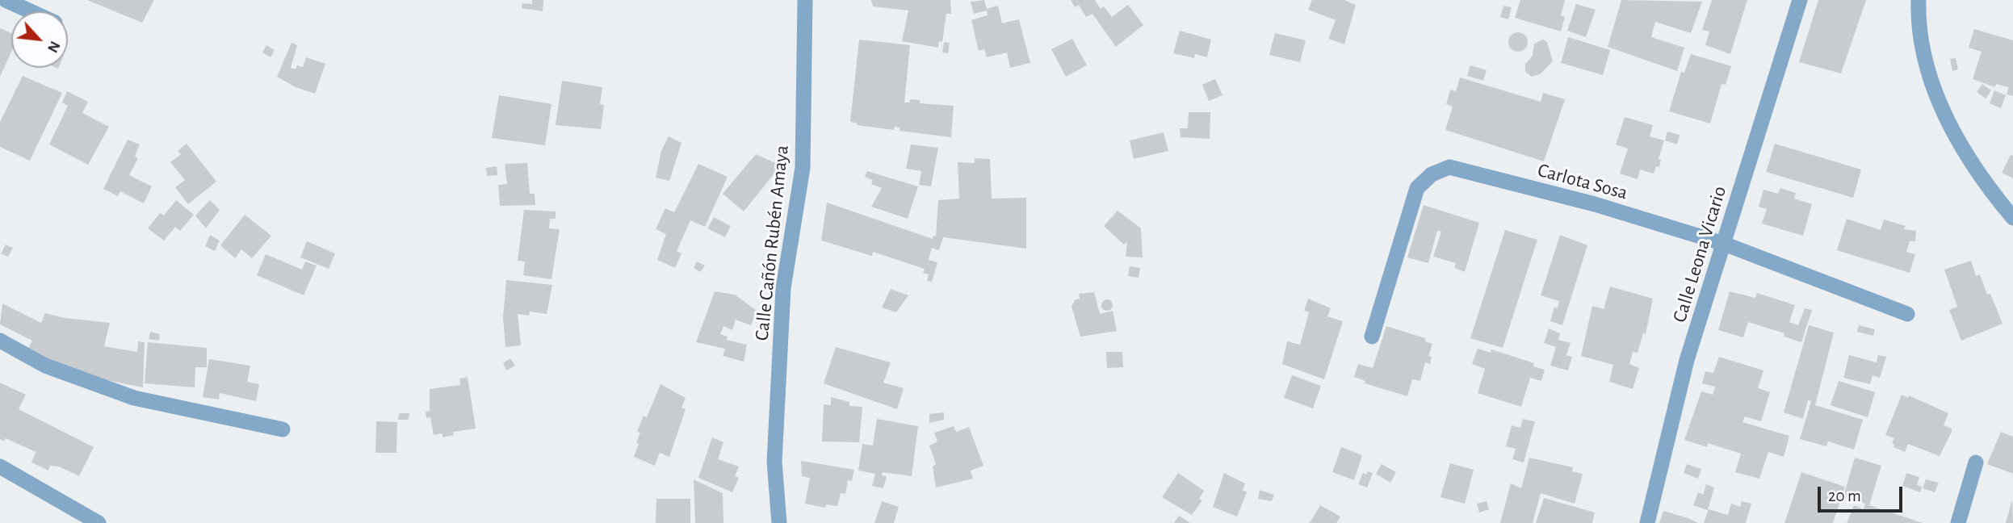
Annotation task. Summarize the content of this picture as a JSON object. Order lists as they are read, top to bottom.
{
  "streets": {
    "street": ["Carlota Sosa", "Calle Cañón Rubén Amaya", "Calle Leona Vicario"]
  },
  "crossings": [
    ["Carlota Sosa", "Calle Leona Vicario"]
  ],
  "scale_bar": "20 m",
  "north": "bottom right"
}
